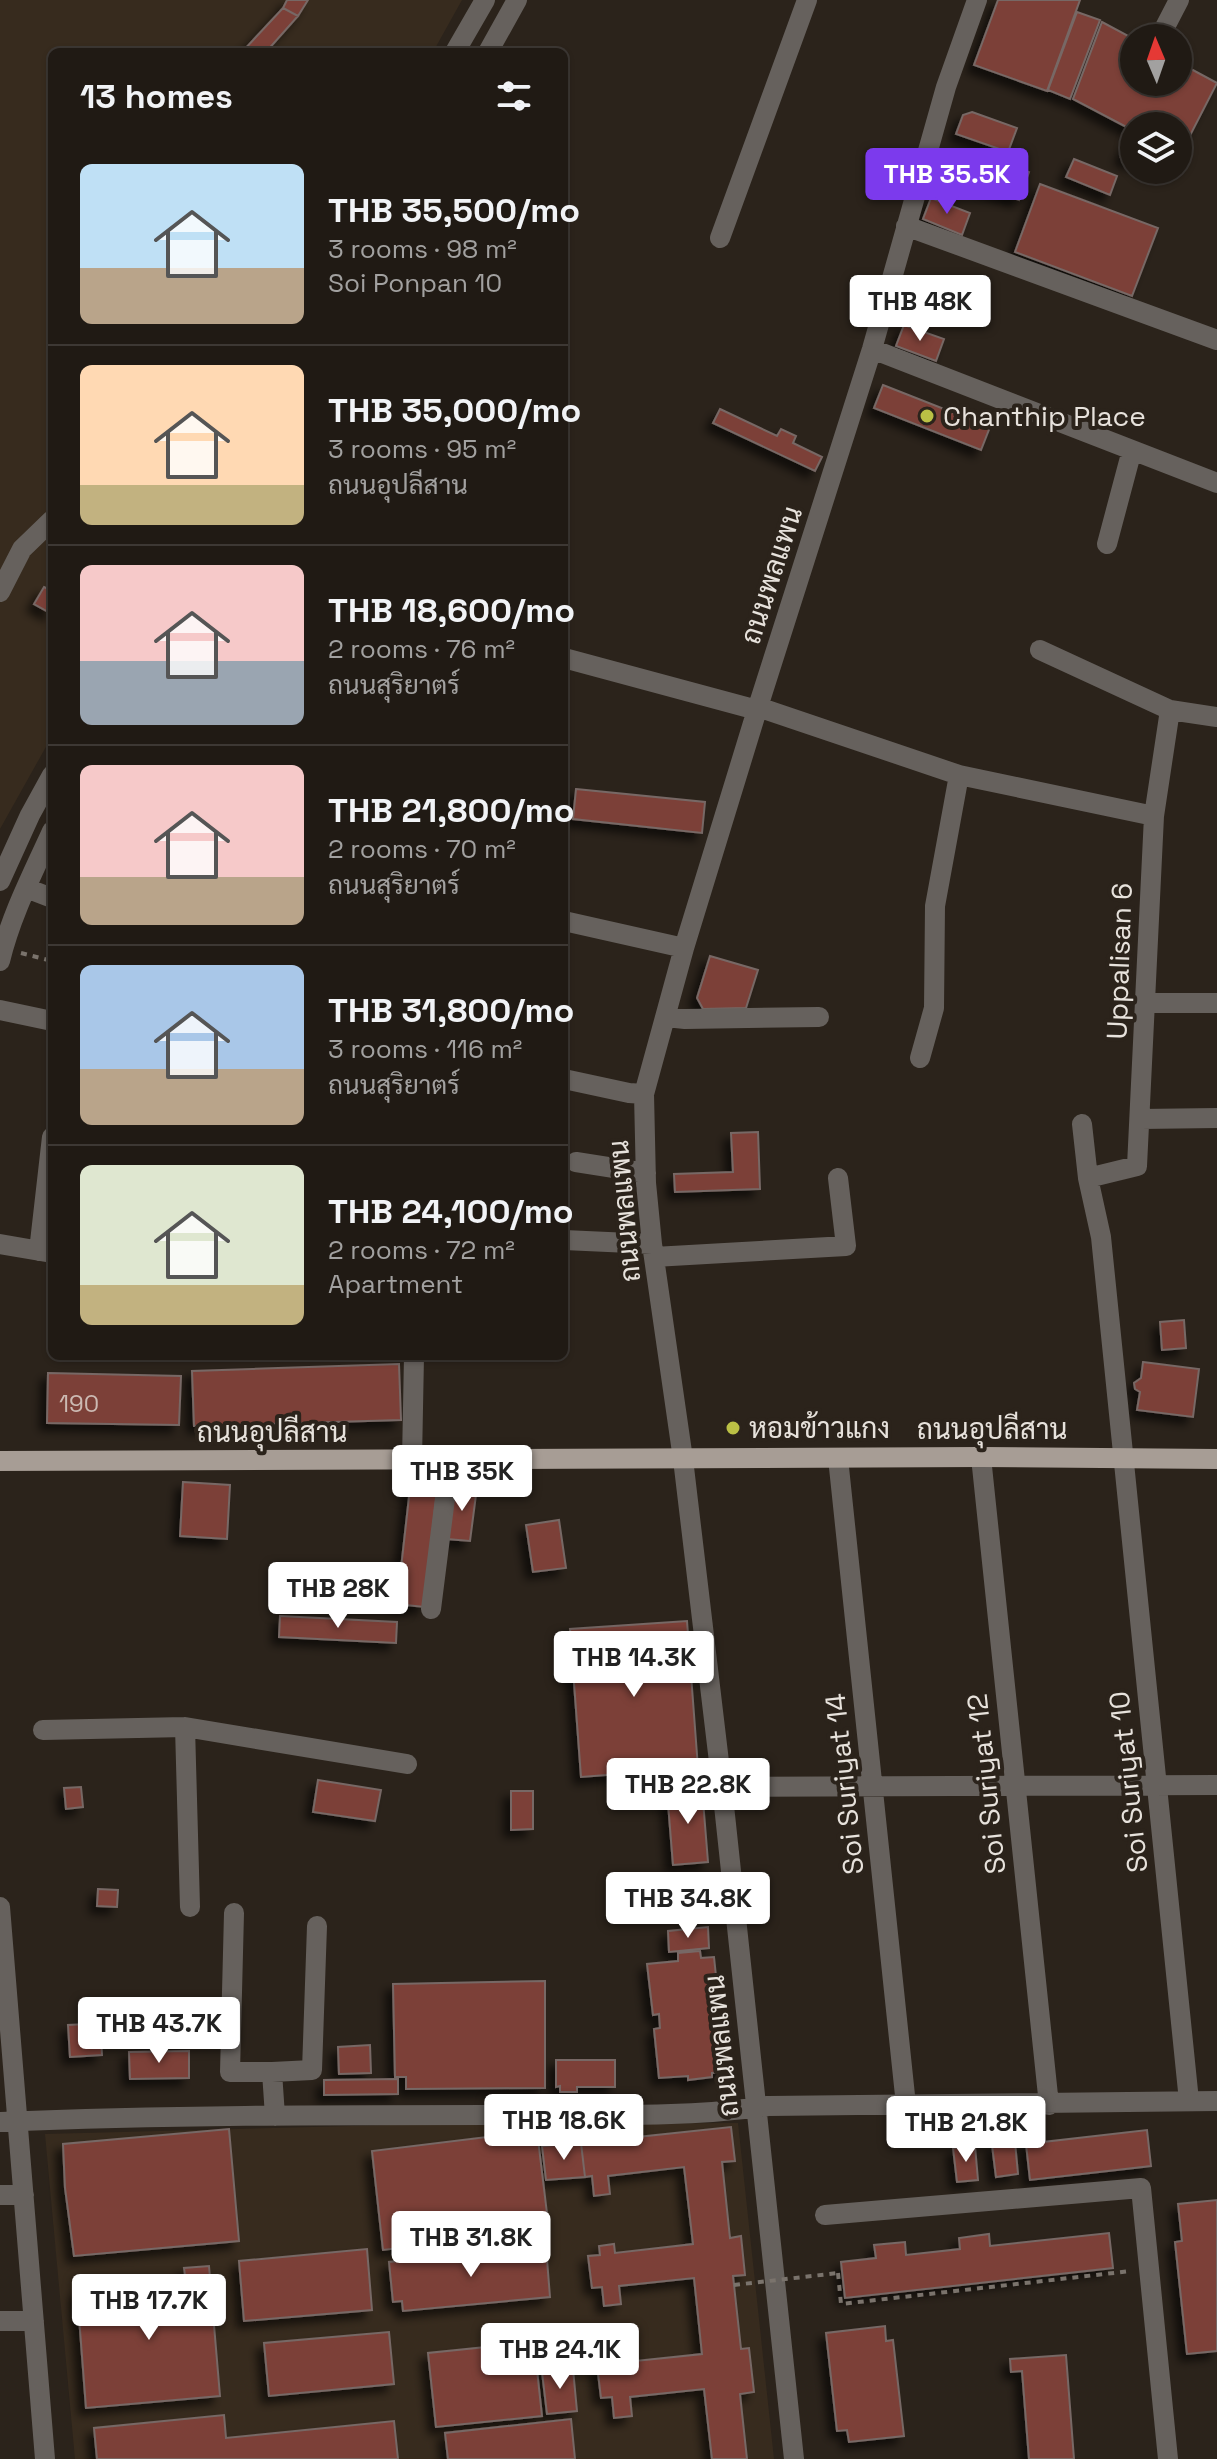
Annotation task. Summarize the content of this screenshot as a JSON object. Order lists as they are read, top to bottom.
{
  "streets": {
    "main road": ["ถนนอุปลีสาน"],
    "street": [
      "ถนนพลแพน",
      "Uppalisan 6",
      "Soi Suriyat 10",
      "Soi Suriyat 14",
      "Soi Suriyat 12"
    ]
  },
  "crossings": [
    ["ถนนพลแพน", "ถนนอุปลีสาน"],
    ["ถนนอุปลีสาน", "Soi Suriyat 10"],
    ["ถนนอุปลีสาน", "Soi Suriyat 14"],
    ["ถนนอุปลีสาน", "Soi Suriyat 12"]
  ],
  "places": ["Chanthip Place", "หอมข้าวแกง"],
  "house_numbers": ["190"],
  "north": "top",
  "page": {
    "heading": "13 homes",
    "list": [
      {
        "name": "THB 35,500/mo",
        "note": "3 rooms · 98 m² · Soi Ponpan 10"
      },
      {
        "name": "THB 35,000/mo",
        "note": "3 rooms · 95 m² · ถนนอุปลีสาน"
      },
      {
        "name": "THB 18,600/mo",
        "note": "2 rooms · 76 m² · ถนนสุริยาตร์"
      },
      {
        "name": "THB 21,800/mo",
        "note": "2 rooms · 70 m² · ถนนสุริยาตร์"
      },
      {
        "name": "THB 31,800/mo",
        "note": "3 rooms · 116 m² · ถนนสุริยาตร์"
      },
      {
        "name": "THB 24,100/mo",
        "note": "2 rooms · 72 m² · Apartment"
      }
    ],
    "price": [
      "THB 35.5K",
      "THB 48K",
      "THB 35K",
      "THB 28K",
      "THB 14.3K",
      "THB 22.8K",
      "THB 34.8K",
      "THB 43.7K",
      "THB 18.6K",
      "THB 21.8K",
      "THB 31.8K",
      "THB 17.7K",
      "THB 24.1K"
    ]
  }
}
